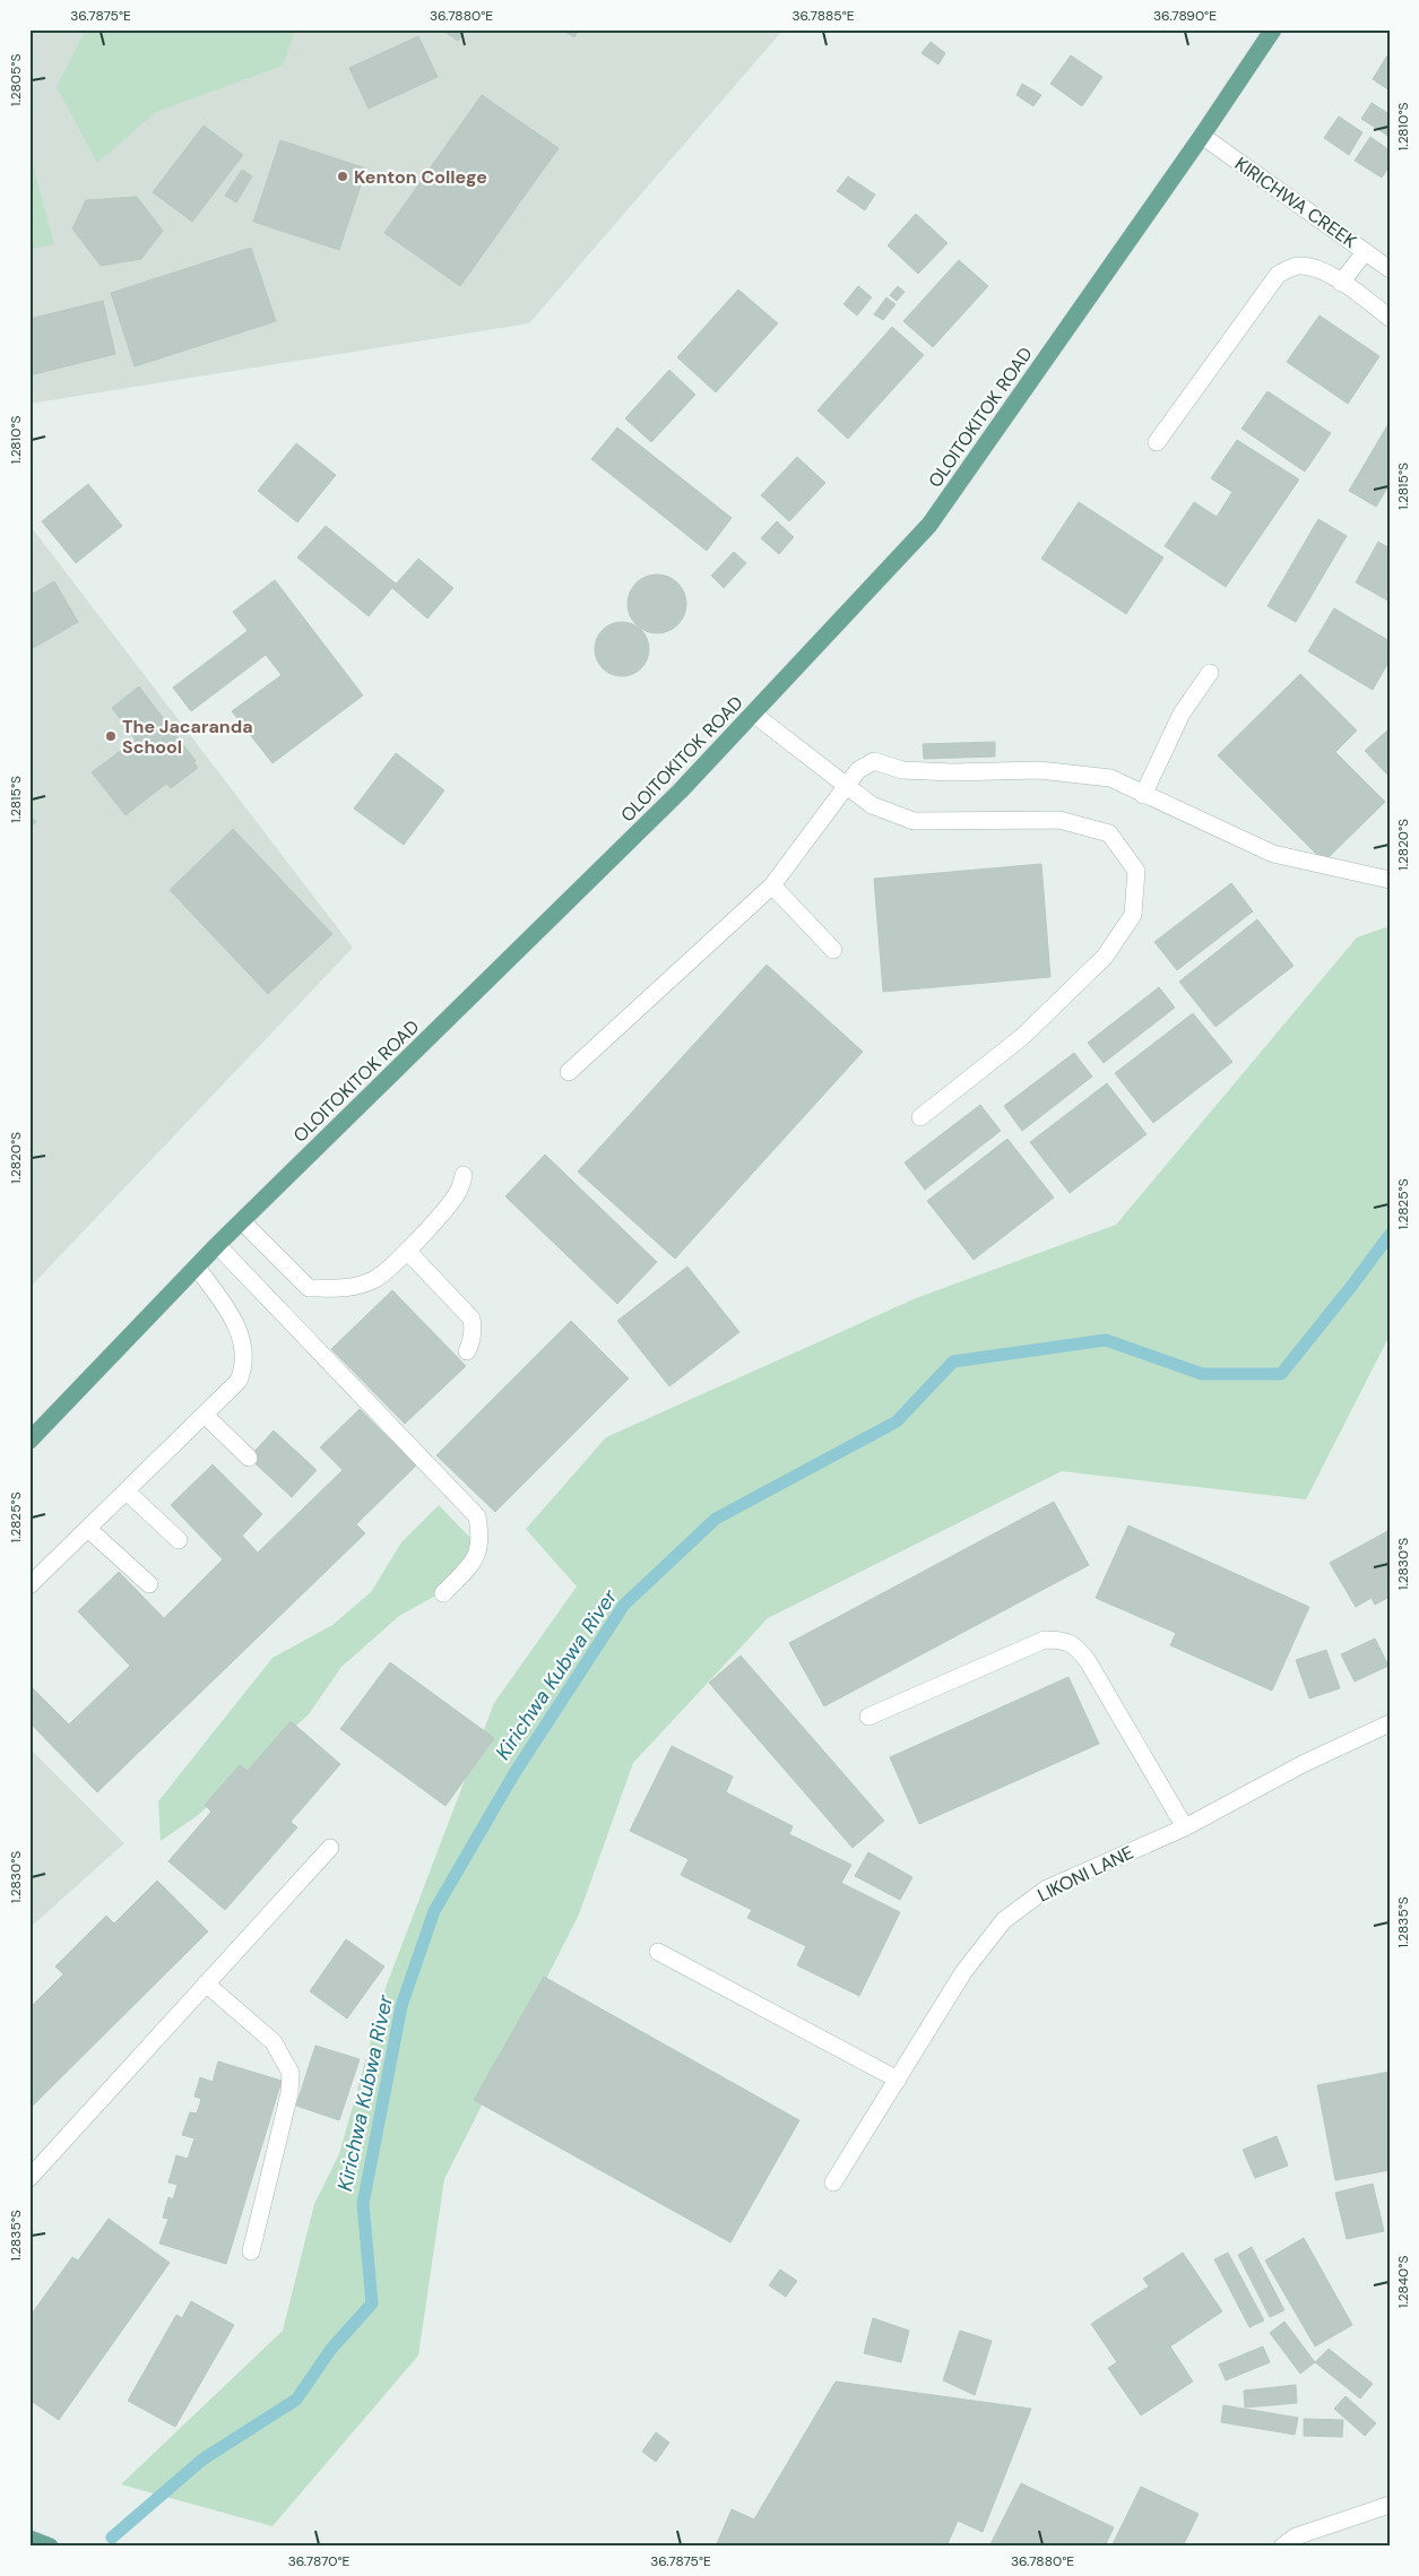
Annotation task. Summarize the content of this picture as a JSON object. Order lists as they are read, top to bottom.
{
  "streets": {
    "main road": ["OLOITOKITOK ROAD"],
    "street": ["KIRICHWA CREEK", "LIKONI LANE"]
  },
  "crossings": [
    ["KIRICHWA CREEK", "OLOITOKITOK ROAD"]
  ],
  "water": ["Kirichwa Kubwa River"],
  "places": ["Kenton College", "The Jacaranda School"],
  "coordinates": [
    "36.7875°E",
    "36.7880°E",
    "36.7885°E",
    "36.7890°E",
    "1.2805°S",
    "1.2810°S",
    "1.2815°S",
    "1.2820°S",
    "1.2825°S",
    "1.2830°S",
    "1.2835°S",
    "1.2840°S",
    "36.7870°E"
  ]
}
